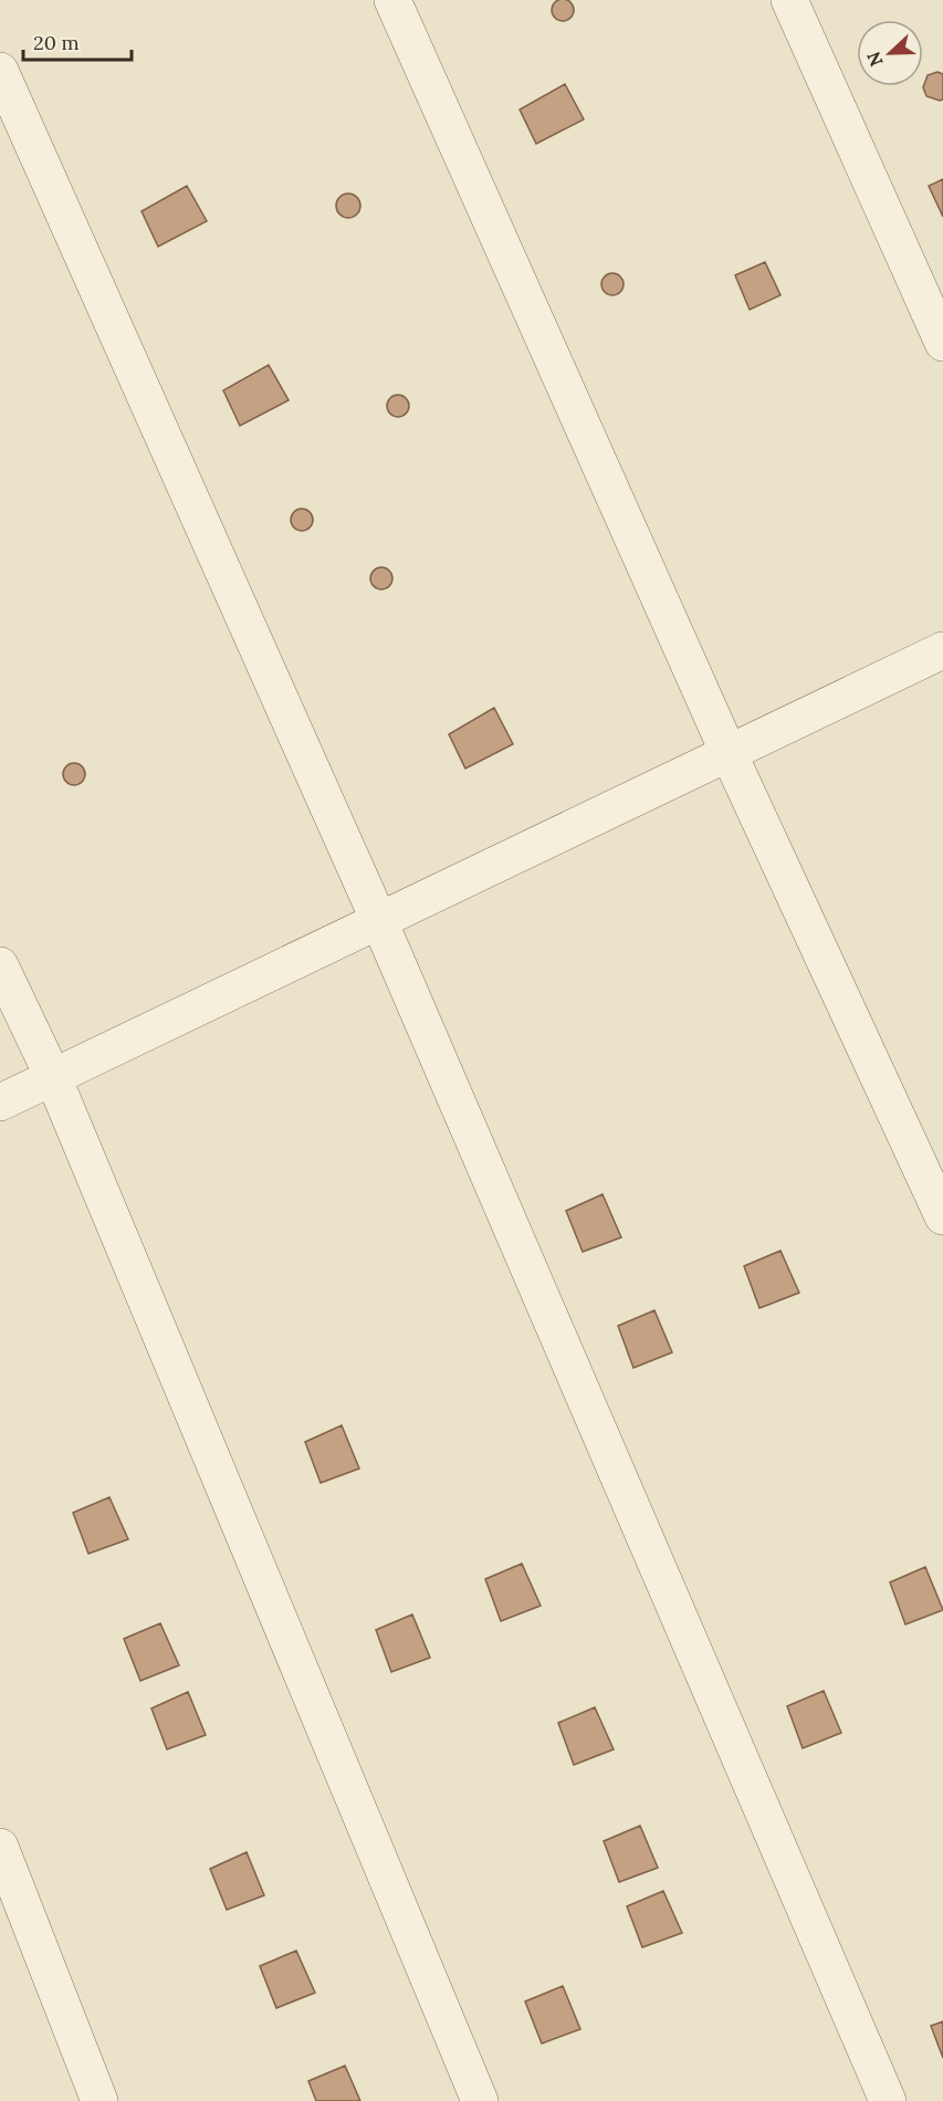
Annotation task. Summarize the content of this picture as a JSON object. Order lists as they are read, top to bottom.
{
  "scale_bar": "20 m",
  "north": "left"
}
